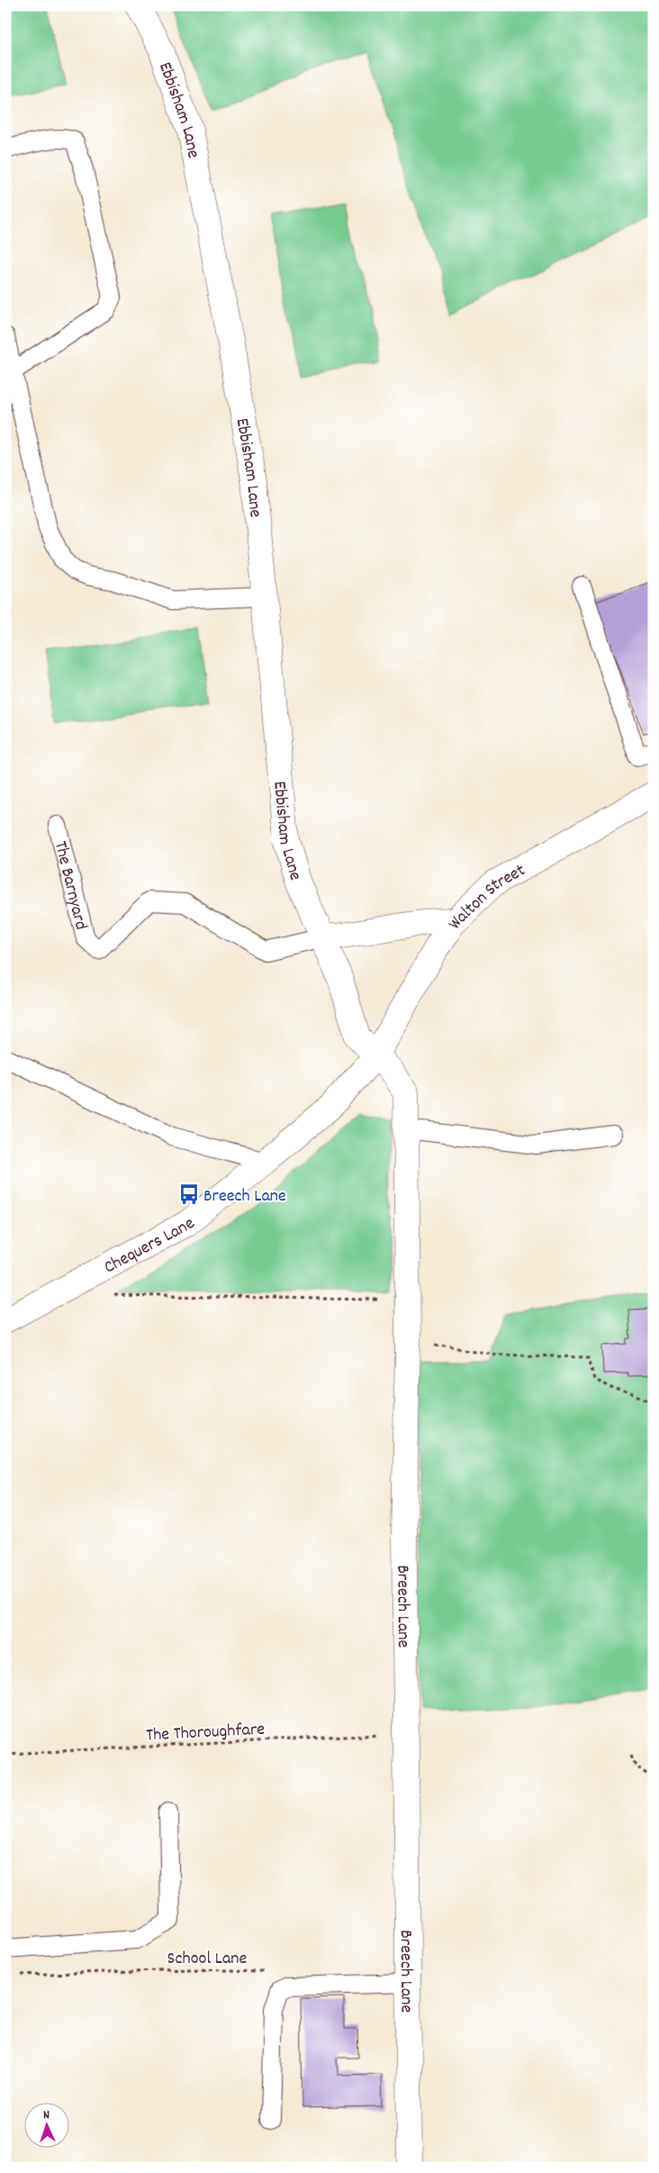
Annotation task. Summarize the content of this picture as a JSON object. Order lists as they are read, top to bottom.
{
  "streets": {
    "street": [
      "Ebbisham Lane",
      "Walton Street",
      "Chequers Lane",
      "Breech Lane"
    ],
    "lane": ["The Barnyard"],
    "path": ["The Thoroughfare", "School Lane"]
  },
  "crossings": [
    ["Ebbisham Lane", "The Barnyard"],
    ["Ebbisham Lane", "Walton Street"],
    ["Ebbisham Lane", "Chequers Lane"],
    ["Ebbisham Lane", "Breech Lane"],
    ["Walton Street", "Chequers Lane"],
    ["Walton Street", "Breech Lane"],
    ["Chequers Lane", "Breech Lane"],
    ["Breech Lane", "The Thoroughfare"]
  ],
  "places": {
    "bus stop": ["Breech Lane"]
  },
  "north": "top"
}
